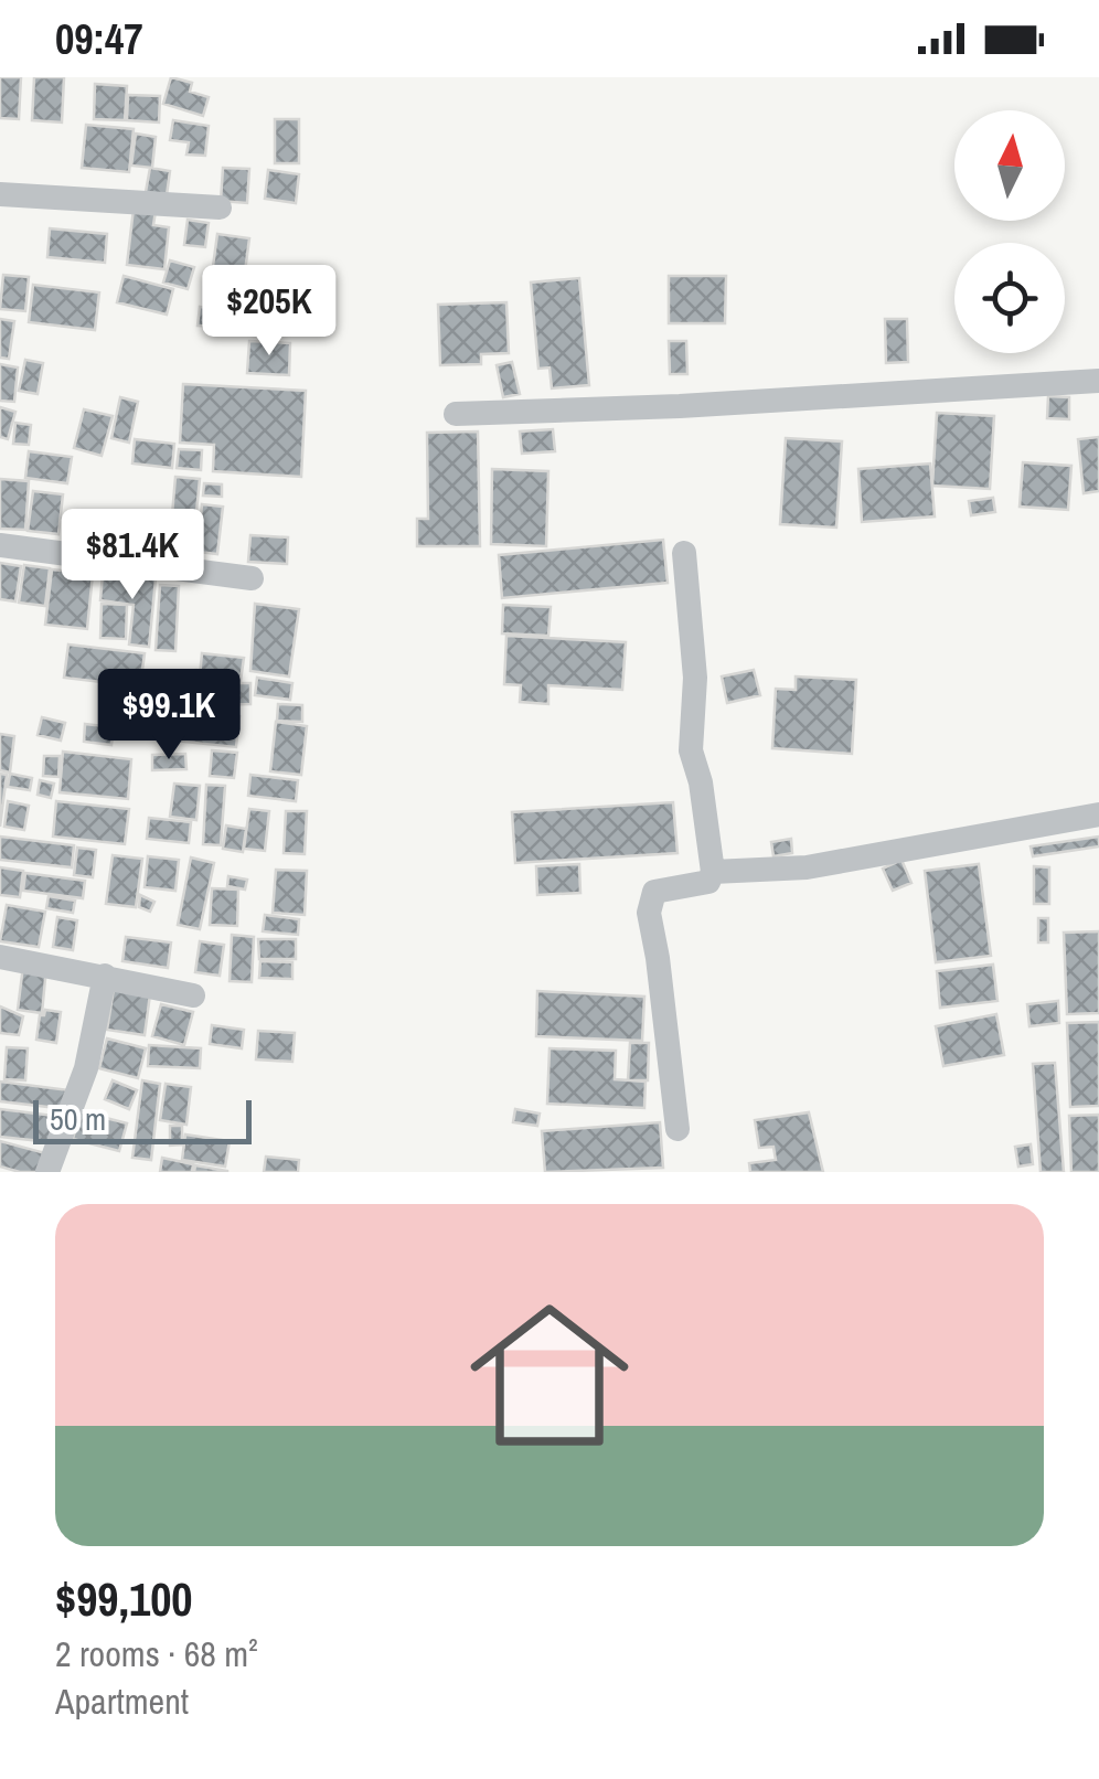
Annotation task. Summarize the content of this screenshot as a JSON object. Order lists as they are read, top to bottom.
{
  "scale_bar": "50 m",
  "north": "top",
  "page": {
    "status": "09:47",
    "price": ["$205K", "$81.4K", "$99.1K"],
    "scale": "50 m",
    "list": [
      {
        "name": "$99,100",
        "note": "2 rooms · 68 m² · Apartment"
      }
    ]
  }
}
